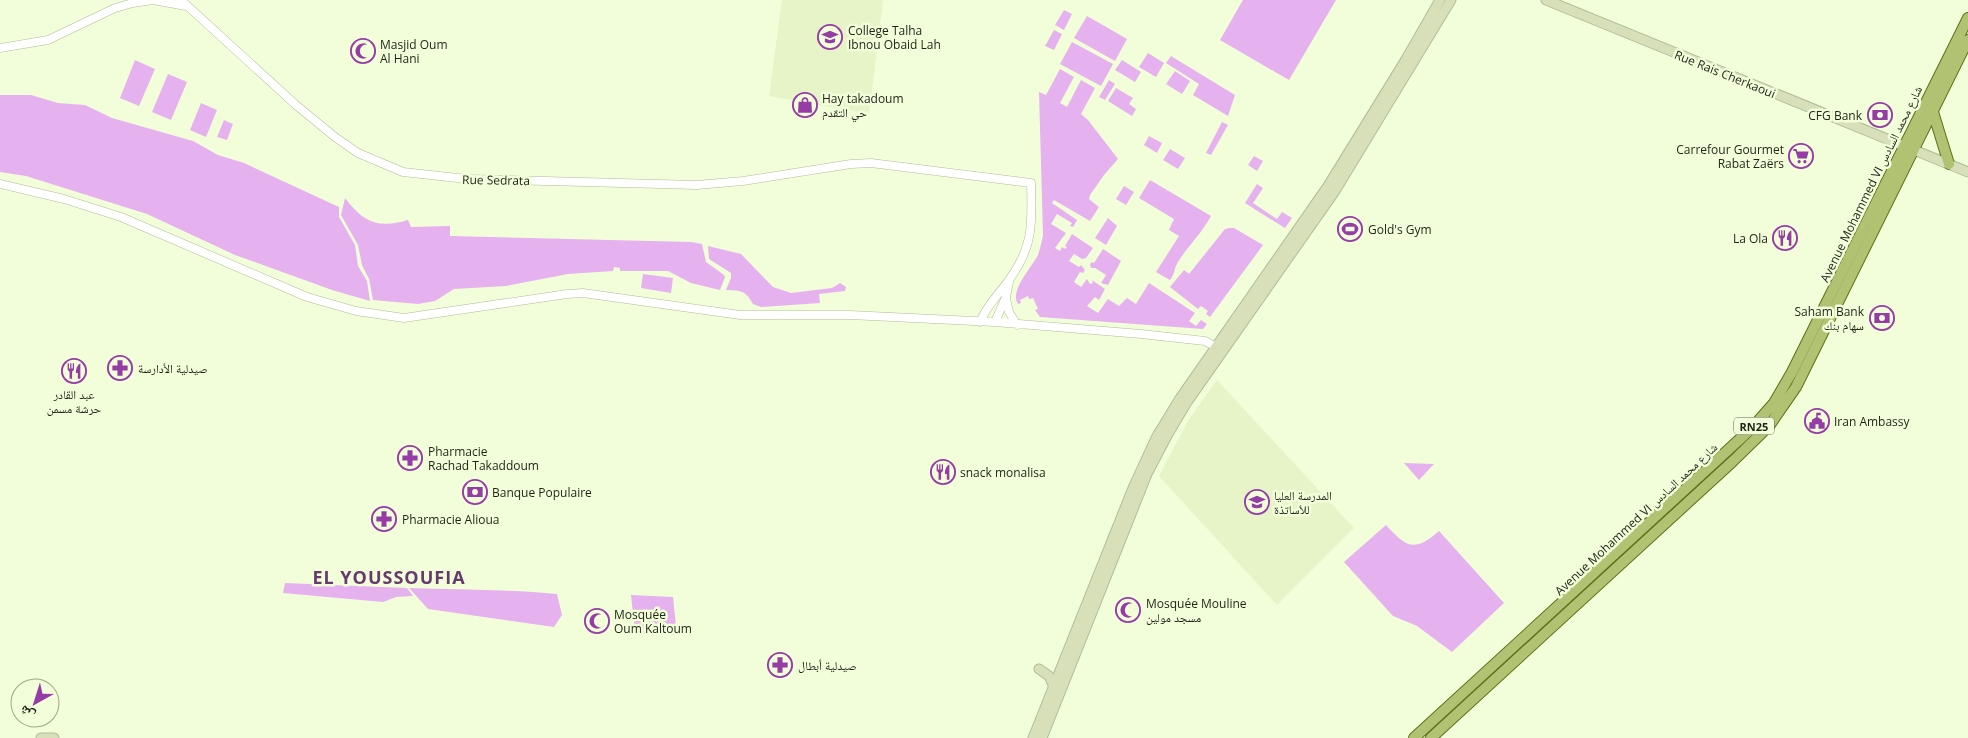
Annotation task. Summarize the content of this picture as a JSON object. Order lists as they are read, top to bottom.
{
  "streets": {
    "main road": ["Rue Rais Cherkaoui", "Avenue Mohammed VI شارع محمد السادس", "RN25"],
    "street": ["Rue Sedrata"]
  },
  "crossings": [
    ["Rue Rais Cherkaoui", "Avenue Mohammed VI شارع محمد السادس"]
  ],
  "districts": ["EL YOUSSOUFIA"],
  "places": {
    "school or university": ["College Talha Ibnou Obaid Lah", "المدرسة العليا للأساتذة"],
    "mosque": ["Masjid Oum Al Hani", "Mosquée Mouline مسجد مولين", "Mosquée Oum Kaltoum"],
    "shop": ["Hay takadoum حي التقدم"],
    "bank": ["CFG Bank", "Saham Bank سهام بنك", "Banque Populaire"],
    "supermarket": ["Carrefour Gourmet Rabat Zaërs"],
    "sports": ["Gold's Gym"],
    "restaurant": ["La Ola", "عبد القادر حرشة مسمن", "snack monalisa"],
    "pharmacy": [
      "صيدلية الأدارسة",
      "Pharmacie Rachad Takaddoum",
      "Pharmacie Alioua",
      "صيدلية أبطال"
    ],
    "public building": ["Iran Ambassy"]
  },
  "north": "bottom left"
}
